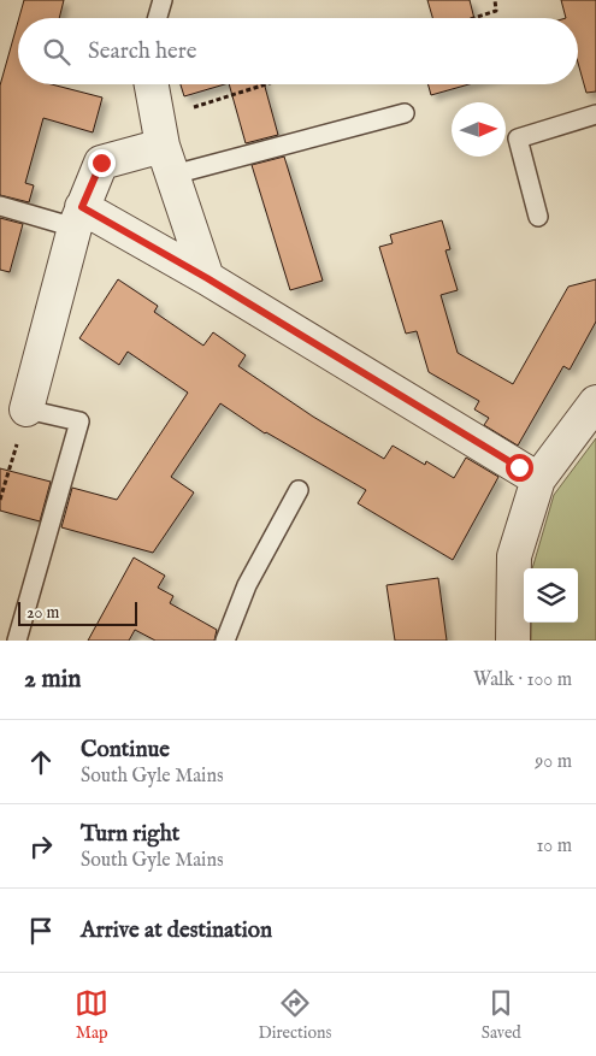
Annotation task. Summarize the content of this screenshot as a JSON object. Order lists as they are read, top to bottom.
{
  "scale_bar": "20 m",
  "north": "right",
  "page": {
    "search": "Search here",
    "scale": "20 m",
    "heading": ["2 min", "Walk · 100 m"],
    "list": [
      ["Continue", "South Gyle Mains", "90 m"],
      ["Turn right", "South Gyle Mains", "10 m"],
      "Arrive at destination"
    ],
    "nav": ["Map", "Directions", "Saved"]
  }
}
